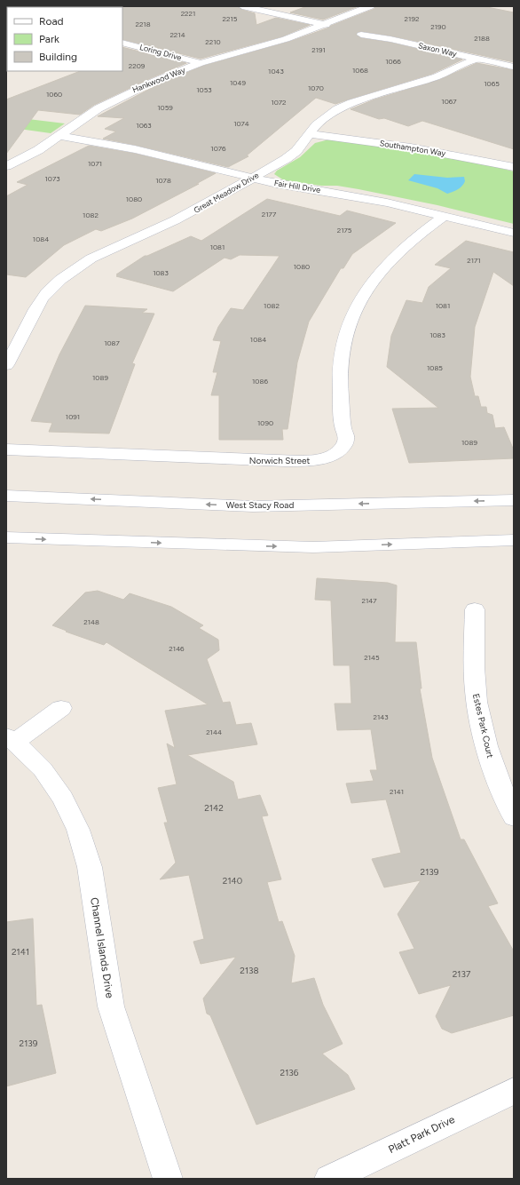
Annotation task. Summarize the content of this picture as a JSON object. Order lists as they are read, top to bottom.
{
  "streets": {
    "street": [
      "Saxon Way",
      "Loring Drive",
      "Hankwood Way",
      "Southampton Way",
      "Fair Hill Drive",
      "Great Meadow Drive",
      "Norwich Street",
      "West Stacy Road",
      "Estes Park Court",
      "Channel Islands Drive",
      "Platt Park Drive"
    ]
  },
  "crossings": [
    ["Saxon Way", "Great Meadow Drive"],
    ["Loring Drive", "Hankwood Way"],
    ["Hankwood Way", "Fair Hill Drive"],
    ["Southampton Way", "Great Meadow Drive"],
    ["Fair Hill Drive", "Great Meadow Drive"],
    ["Fair Hill Drive", "Norwich Street"]
  ],
  "house_numbers": [
    "2221",
    "2215",
    "2192",
    "2218",
    "2190",
    "2214",
    "2188",
    "2210",
    "2191",
    "1066",
    "2209",
    "1068",
    "1043",
    "1049",
    "1065",
    "1070",
    "1053",
    "1060",
    "1067",
    "1072",
    "1059",
    "1074",
    "1063",
    "1076",
    "1071",
    "1073",
    "1078",
    "1080",
    "2177",
    "1082",
    "2175",
    "1084",
    "1081",
    "2171",
    "1080",
    "1083",
    "1082",
    "1081",
    "1083",
    "1084",
    "1087",
    "1085",
    "1089",
    "1086",
    "1091",
    "1090",
    "1089",
    "2147",
    "2148",
    "2146",
    "2145",
    "2143",
    "2144",
    "2141",
    "2142",
    "2139",
    "2140",
    "2141",
    "2138",
    "2137",
    "2139",
    "2136"
  ],
  "legend": ["Road", "Park", "Building"]
}
